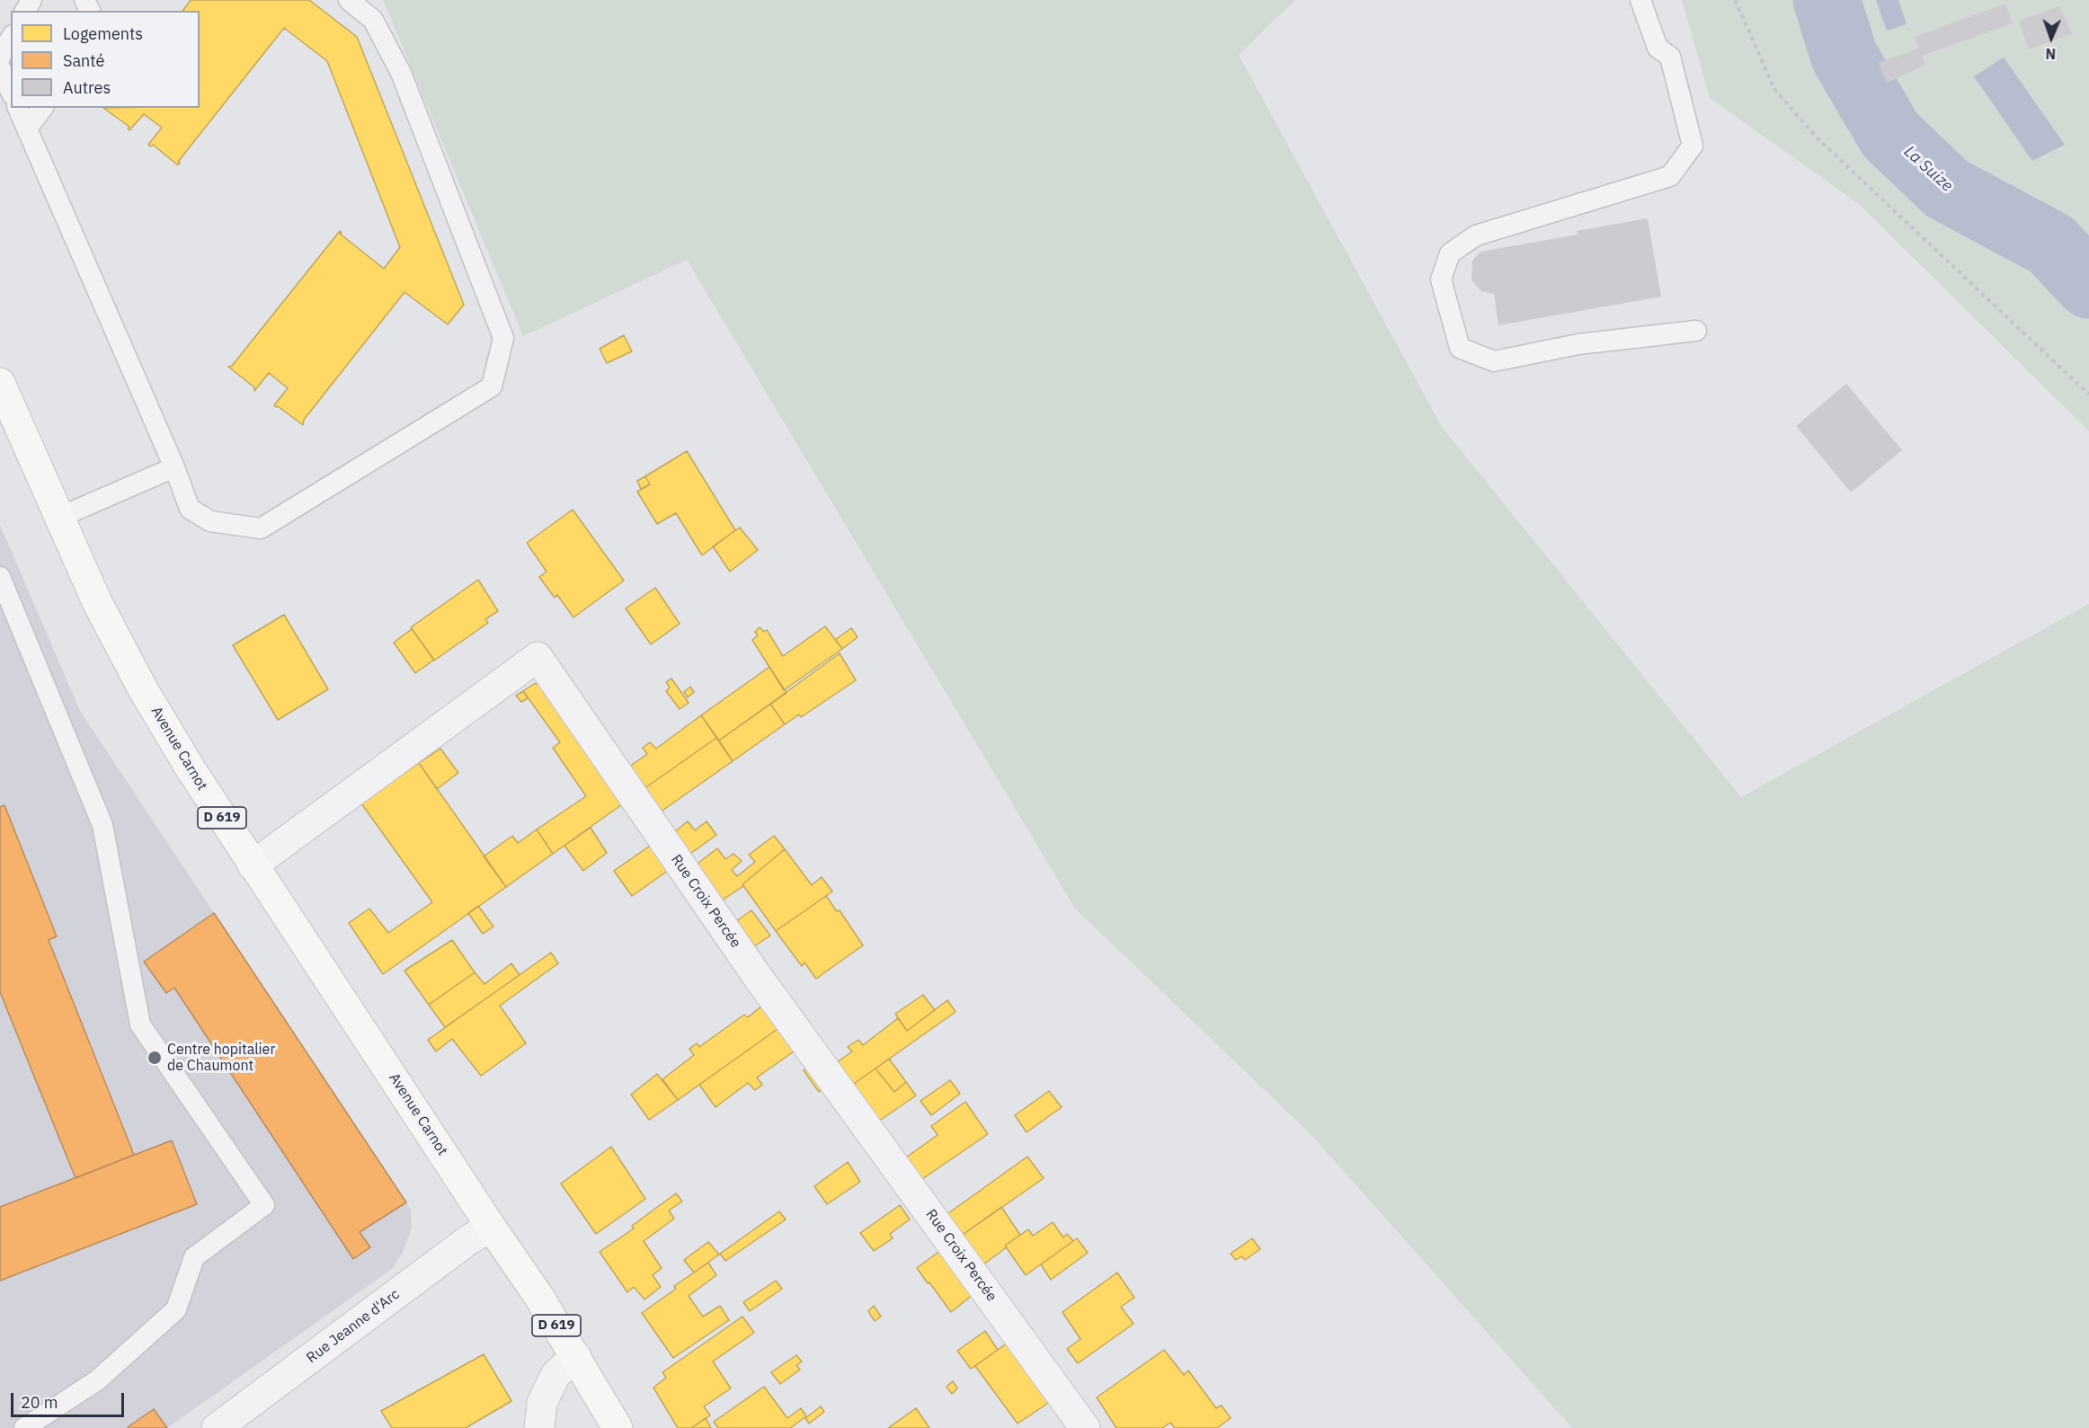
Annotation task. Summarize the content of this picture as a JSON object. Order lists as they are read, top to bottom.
{
  "streets": {
    "main road": ["Avenue Carnot", "D 619"],
    "street": ["Rue Croix Percée", "Rue Jeanne d'Arc"]
  },
  "crossings": [
    ["Avenue Carnot", "D 619"],
    ["Avenue Carnot", "Rue Croix Percée"],
    ["Avenue Carnot", "Rue Jeanne d'Arc"],
    ["D 619", "Rue Jeanne d'Arc"]
  ],
  "water": ["La Suize"],
  "places": ["Centre hopitalier de Chaumont"],
  "legend": ["Logements", "Santé", "Autres"],
  "scale_bar": "20 m",
  "north": "bottom"
}
